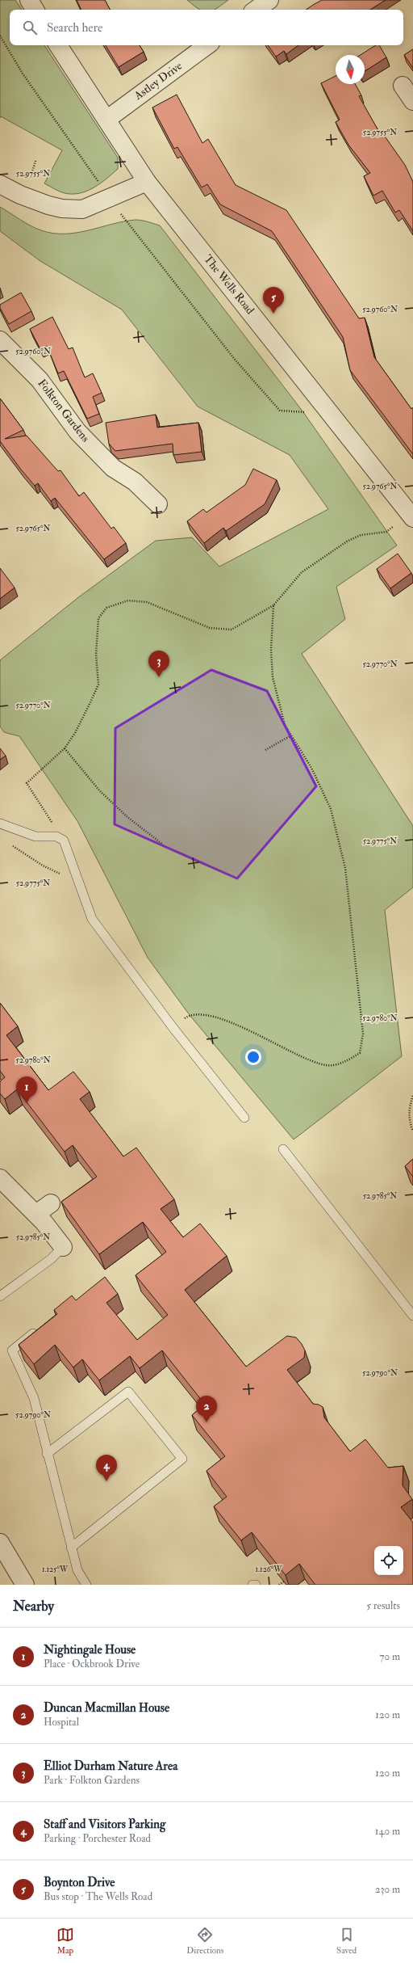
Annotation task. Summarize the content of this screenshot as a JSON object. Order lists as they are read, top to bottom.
{
  "streets": {
    "street": ["Astley Drive", "The Wells Road", "Folkton Gardens"]
  },
  "crossings": [
    ["Astley Drive", "The Wells Road"]
  ],
  "north": "bottom",
  "page": {
    "search": "Search here",
    "pins": [
      "5",
      "3",
      "1",
      "2",
      "4"
    ],
    "heading": ["Nearby", "5 results"],
    "list": [
      {
        "mark": "1",
        "name": "Nightingale House",
        "note": "Place · Ockbrook Drive",
        "value": "70 m"
      },
      {
        "mark": "2",
        "name": "Duncan Macmillan House",
        "note": "Hospital",
        "value": "120 m"
      },
      {
        "mark": "3",
        "name": "Elliot Durham Nature Area",
        "note": "Park · Folkton Gardens",
        "value": "120 m"
      },
      {
        "mark": "4",
        "name": "Staff and Visitors Parking",
        "note": "Parking · Porchester Road",
        "value": "140 m"
      },
      {
        "mark": "5",
        "name": "Boynton Drive",
        "note": "Bus stop · The Wells Road",
        "value": "230 m"
      }
    ],
    "nav": ["Map", "Directions", "Saved"]
  },
  "coordinates": [
    "52.9755°N",
    "52.9760°N",
    "52.9765°N",
    "52.9770°N",
    "52.9775°N",
    "52.9780°N",
    "52.9785°N",
    "52.9790°N",
    "1.125°W",
    "1.126°W"
  ]
}
